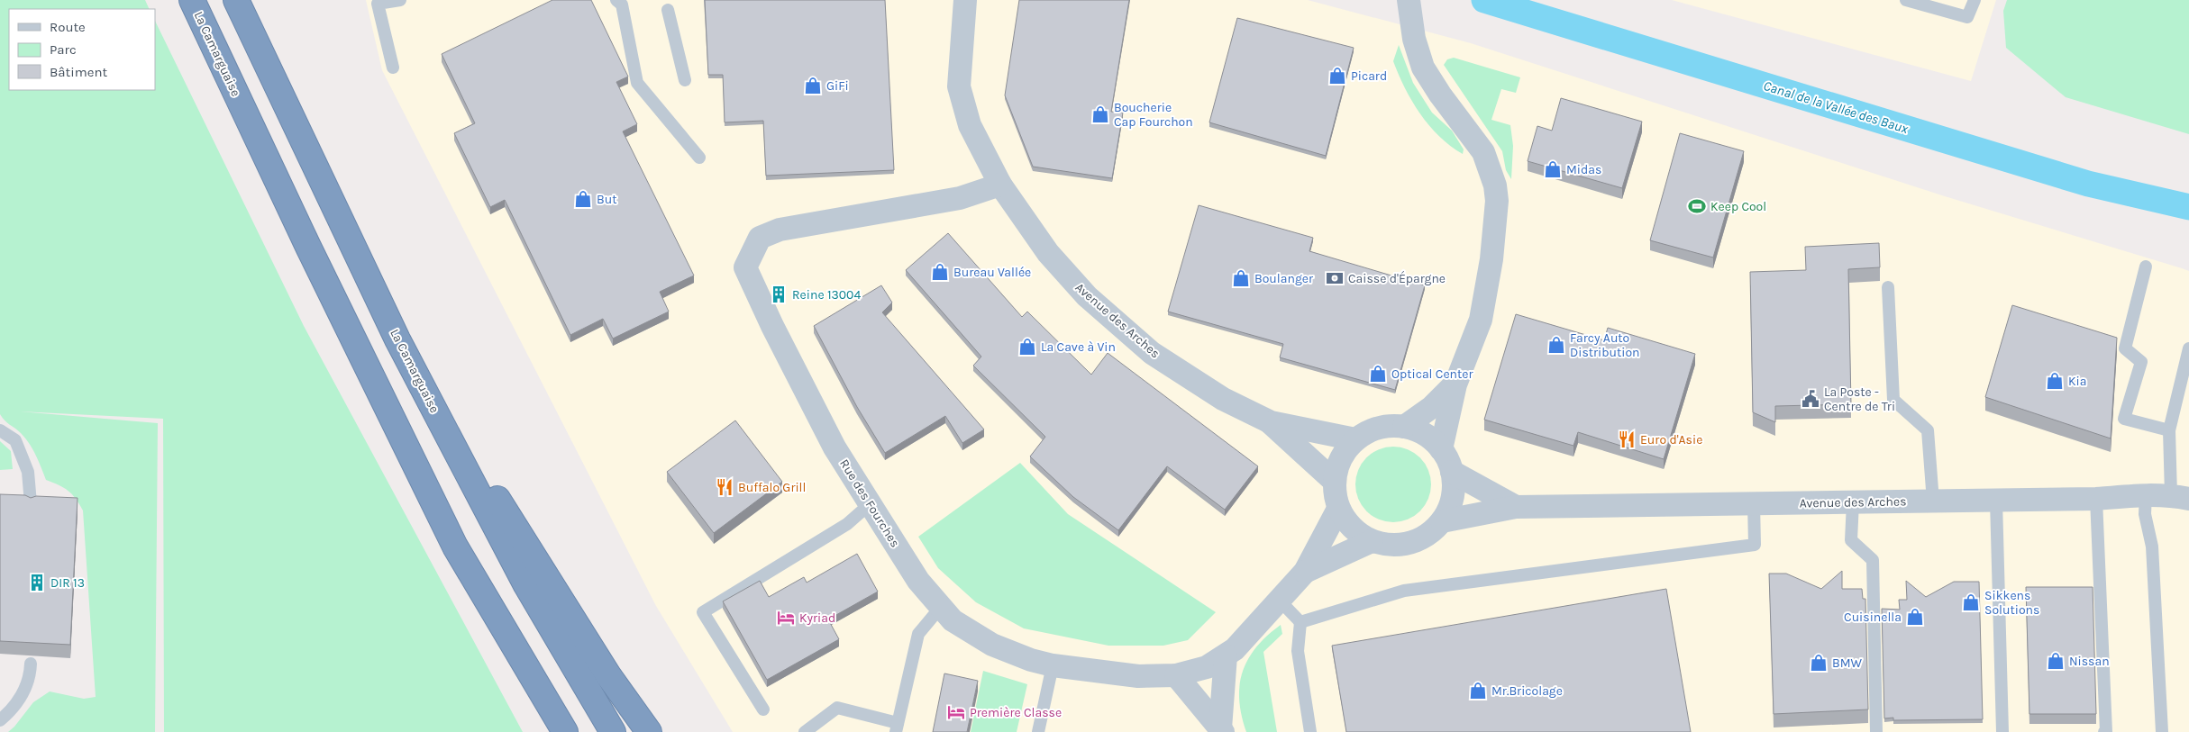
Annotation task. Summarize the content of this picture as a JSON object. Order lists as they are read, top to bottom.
{
  "streets": {
    "highway": ["La Camarguaise"],
    "street": ["Avenue des Arches", "Rue des Fourches"]
  },
  "crossings": [
    ["Avenue des Arches", "Rue des Fourches"]
  ],
  "water": ["Canal de la Vallée des Baux"],
  "places": {
    "shop": [
      "Picard",
      "GiFi",
      "Boucherie Cap Fourchon",
      "Midas",
      "But",
      "Bureau Vallée",
      "Boulanger",
      "Farcy Auto Distribution",
      "La Cave à Vin",
      "Optical Center",
      "Kia",
      "Sikkens Solutions",
      "Cuisinella",
      "Nissan",
      "BMW",
      "Mr.Bricolage"
    ],
    "sports": ["Keep Cool"],
    "bank": ["Caisse d'Épargne"],
    "building": ["Reine 13004", "DIR 13"],
    "public building": ["La Poste - Centre de Tri"],
    "restaurant": ["Euro d'Asie", "Buffalo Grill"],
    "hotel": ["Kyriad", "Première Classe"]
  },
  "legend": ["Route", "Parc", "Bâtiment"]
}
